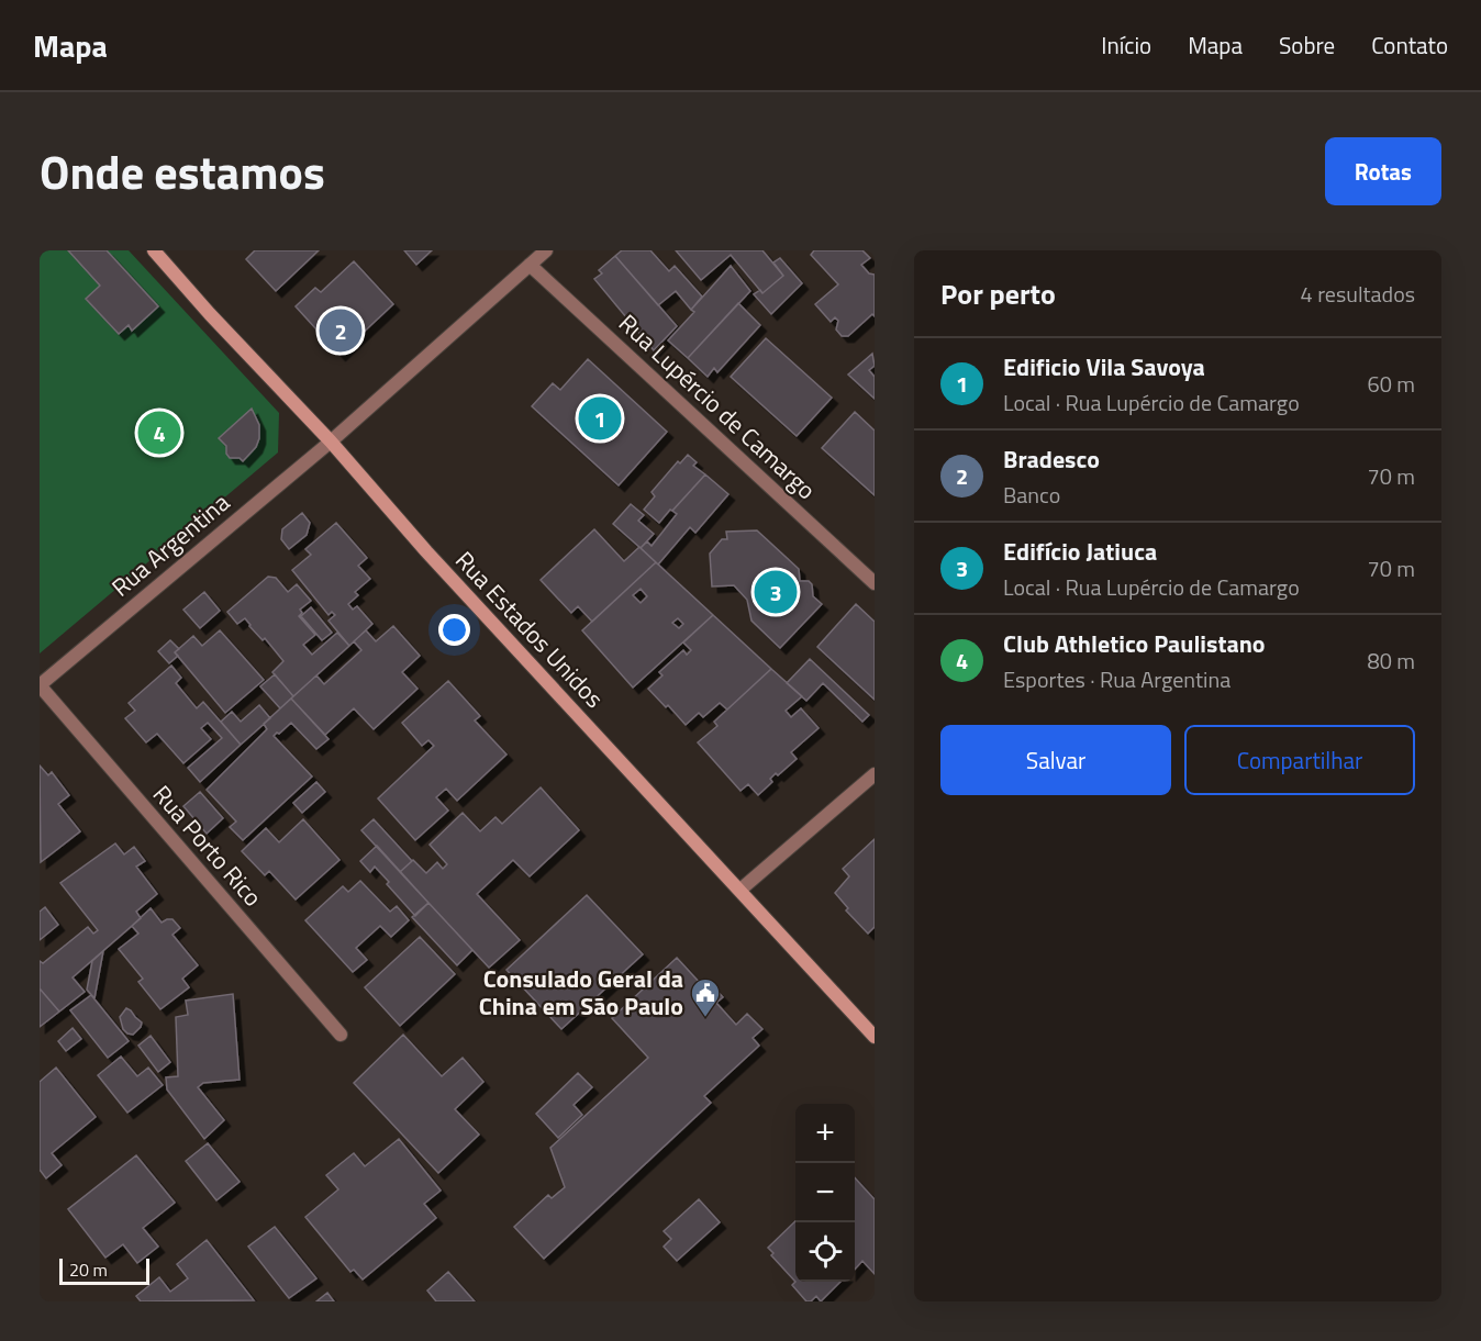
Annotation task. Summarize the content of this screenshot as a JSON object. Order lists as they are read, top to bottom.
{
  "streets": {
    "main road": ["Rua Estados Unidos"],
    "street": ["Rua Lupércio de Camargo", "Rua Argentina", "Rua Porto Rico"]
  },
  "crossings": [
    ["Rua Lupércio de Camargo", "Rua Argentina"],
    ["Rua Argentina", "Rua Estados Unidos"],
    ["Rua Argentina", "Rua Porto Rico"]
  ],
  "places": {
    "public building": ["Consulado Geral da China em São Paulo"]
  },
  "scale_bar": "20 m",
  "page": {
    "header": "Mapa",
    "nav": [
      "Início",
      "Mapa",
      "Sobre",
      "Contato"
    ],
    "title": "Onde estamos",
    "buttons": [
      "Rotas",
      ["Salvar", "Compartilhar"]
    ],
    "heading": ["Por perto", "4 resultados"],
    "pins": [
      "2",
      "1",
      "4",
      "3"
    ],
    "list": [
      {
        "mark": "1",
        "name": "Edificio Vila Savoya",
        "note": "Local · Rua Lupércio de Camargo",
        "value": "60 m"
      },
      {
        "mark": "2",
        "name": "Bradesco",
        "note": "Banco",
        "value": "70 m"
      },
      {
        "mark": "3",
        "name": "Edifício Jatiuca",
        "note": "Local · Rua Lupércio de Camargo",
        "value": "70 m"
      },
      {
        "mark": "4",
        "name": "Club Athletico Paulistano",
        "note": "Esportes · Rua Argentina",
        "value": "80 m"
      }
    ],
    "map_buttons": ["+", "−"],
    "scale": "20 m"
  }
}
